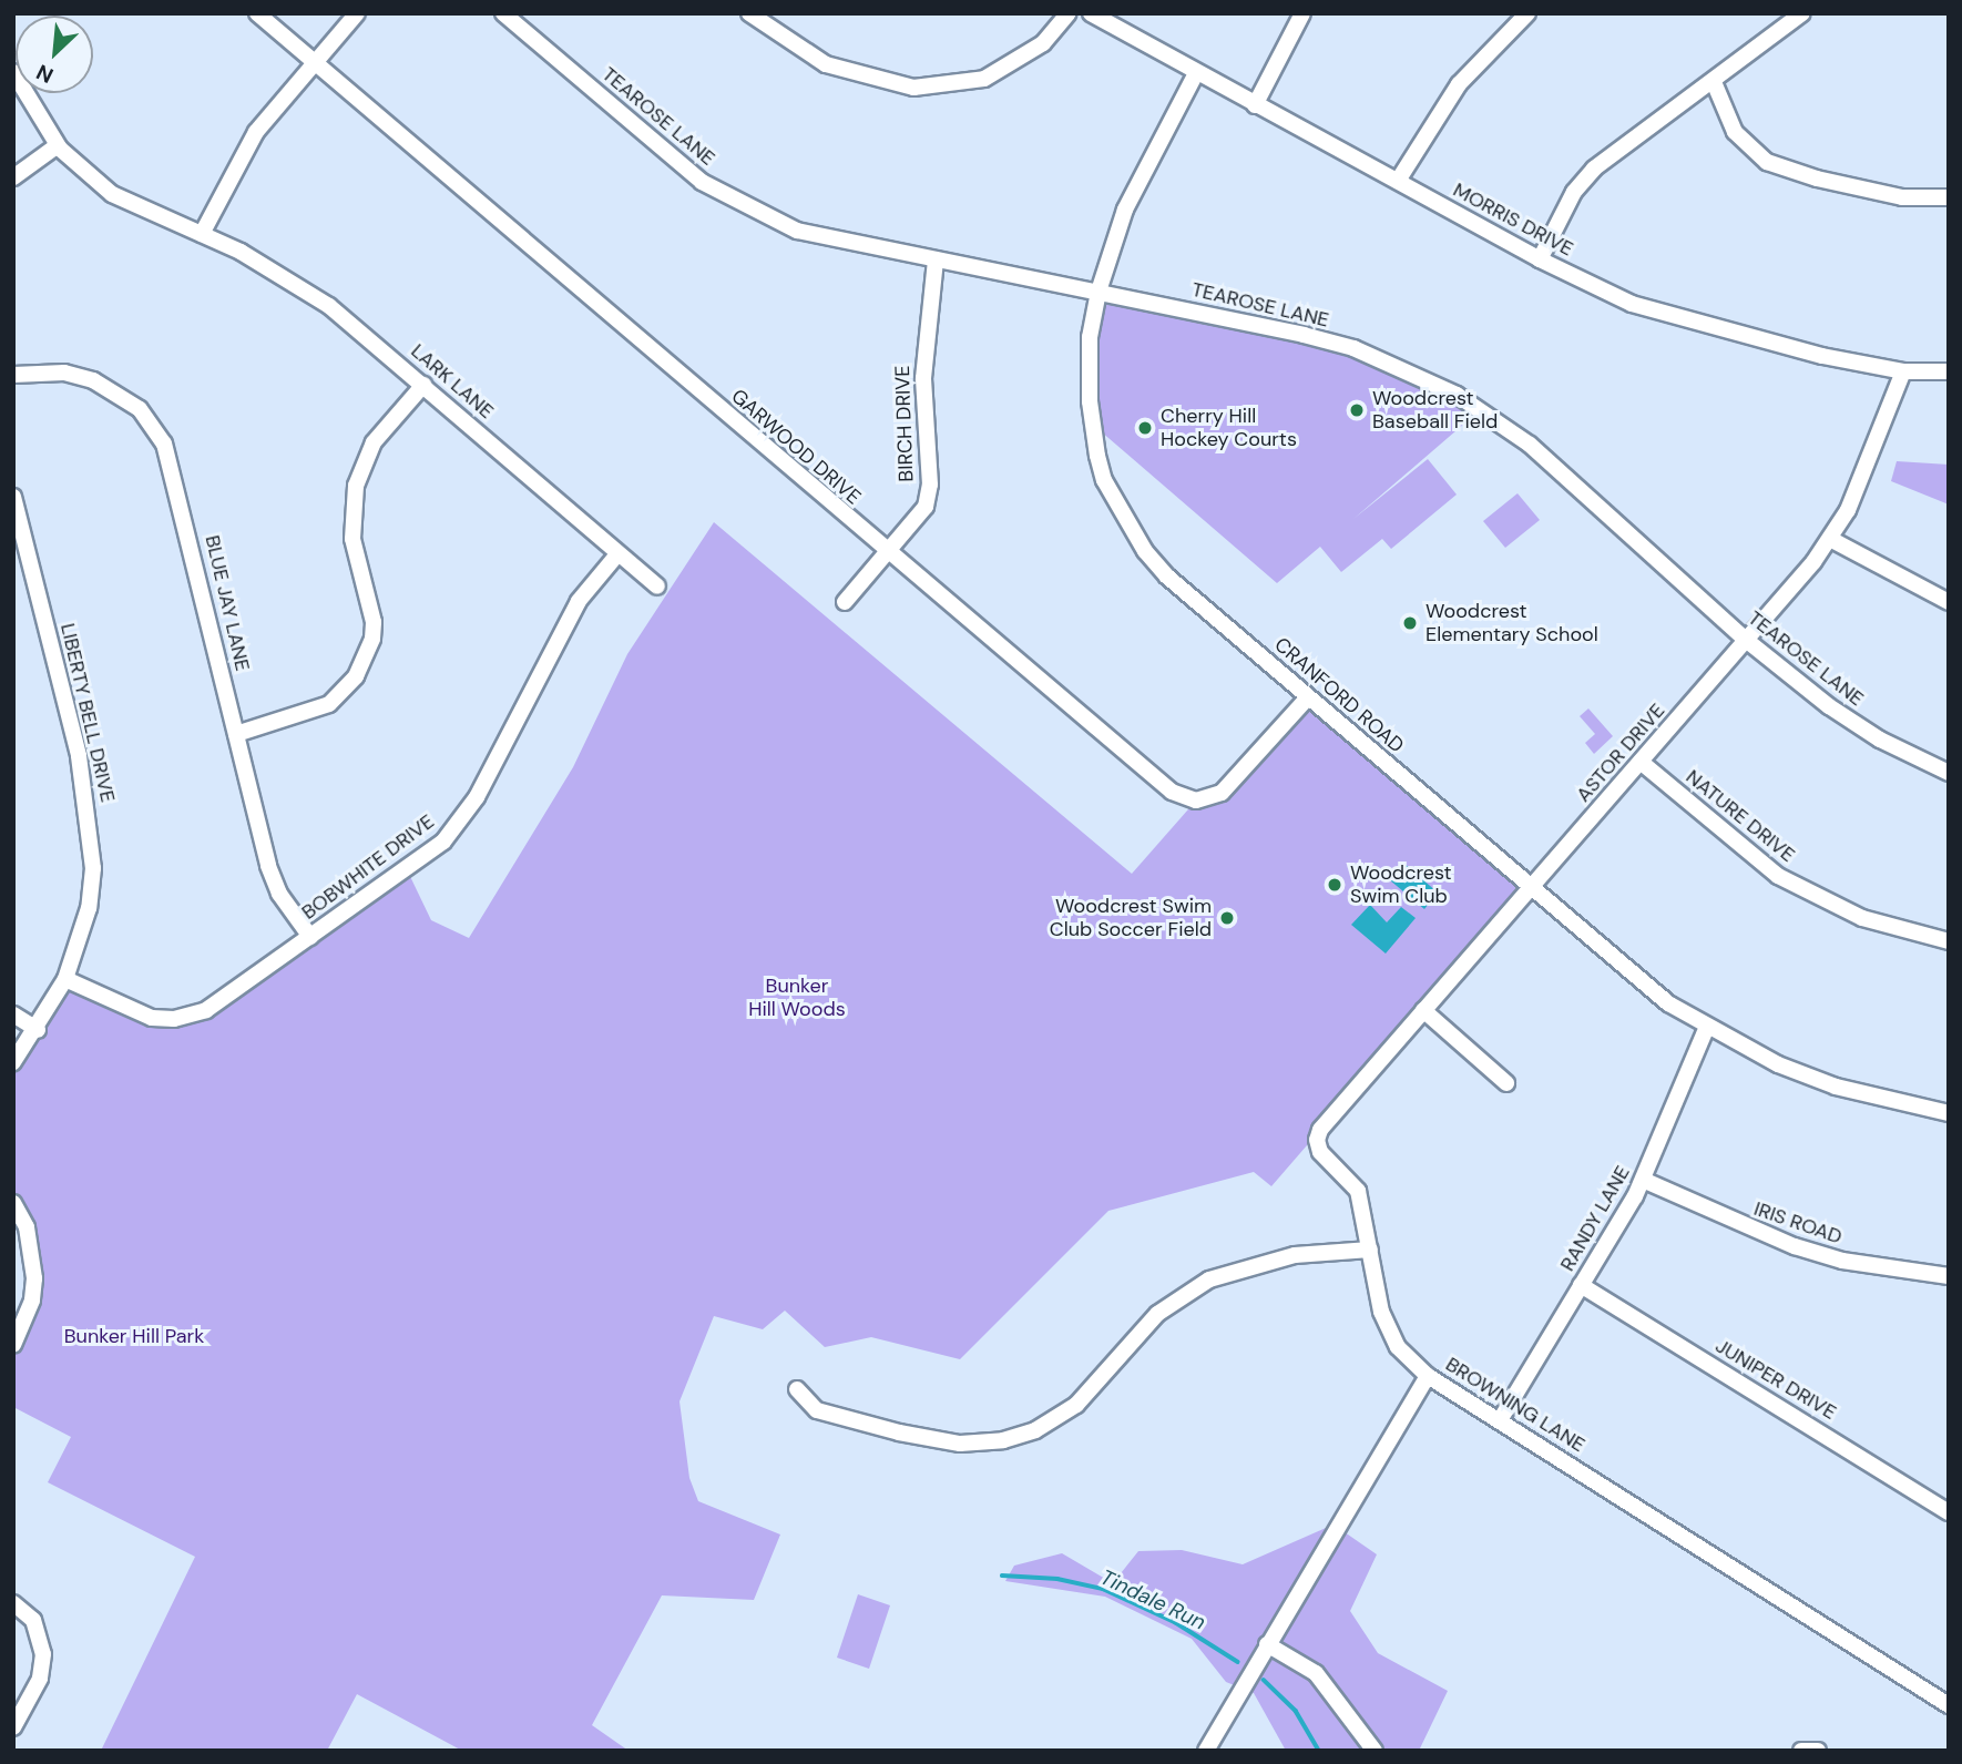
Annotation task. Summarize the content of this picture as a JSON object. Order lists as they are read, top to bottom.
{
  "streets": {
    "street": [
      "TEAROSE LANE",
      "MORRIS DRIVE",
      "LARK LANE",
      "BIRCH DRIVE",
      "GARWOOD DRIVE",
      "BLUE JAY LANE",
      "CRANFORD ROAD",
      "LIBERTY BELL DRIVE",
      "ASTOR DRIVE",
      "NATURE DRIVE",
      "BOBWHITE DRIVE",
      "RANDY LANE",
      "IRIS ROAD",
      "JUNIPER DRIVE",
      "BROWNING LANE"
    ]
  },
  "crossings": [
    ["TEAROSE LANE", "BIRCH DRIVE"],
    ["TEAROSE LANE", "CRANFORD ROAD"],
    ["TEAROSE LANE", "ASTOR DRIVE"],
    ["MORRIS DRIVE", "CRANFORD ROAD"],
    ["MORRIS DRIVE", "ASTOR DRIVE"],
    ["LARK LANE", "BOBWHITE DRIVE"],
    ["BIRCH DRIVE", "GARWOOD DRIVE"],
    ["GARWOOD DRIVE", "CRANFORD ROAD"],
    ["BLUE JAY LANE", "BOBWHITE DRIVE"],
    ["CRANFORD ROAD", "ASTOR DRIVE"],
    ["CRANFORD ROAD", "RANDY LANE"],
    ["LIBERTY BELL DRIVE", "BOBWHITE DRIVE"],
    ["ASTOR DRIVE", "NATURE DRIVE"],
    ["RANDY LANE", "IRIS ROAD"],
    ["RANDY LANE", "JUNIPER DRIVE"],
    ["RANDY LANE", "BROWNING LANE"]
  ],
  "water": ["Tindale Run"],
  "parks": ["Bunker Hill Woods", "Bunker Hill Park"],
  "places": [
    "Woodcrest Baseball Field",
    "Cherry Hill Hockey Courts",
    "Woodcrest Elementary School",
    "Woodcrest Swim Club",
    "Woodcrest Swim Club Soccer Field"
  ],
  "north": "bottom left"
}
